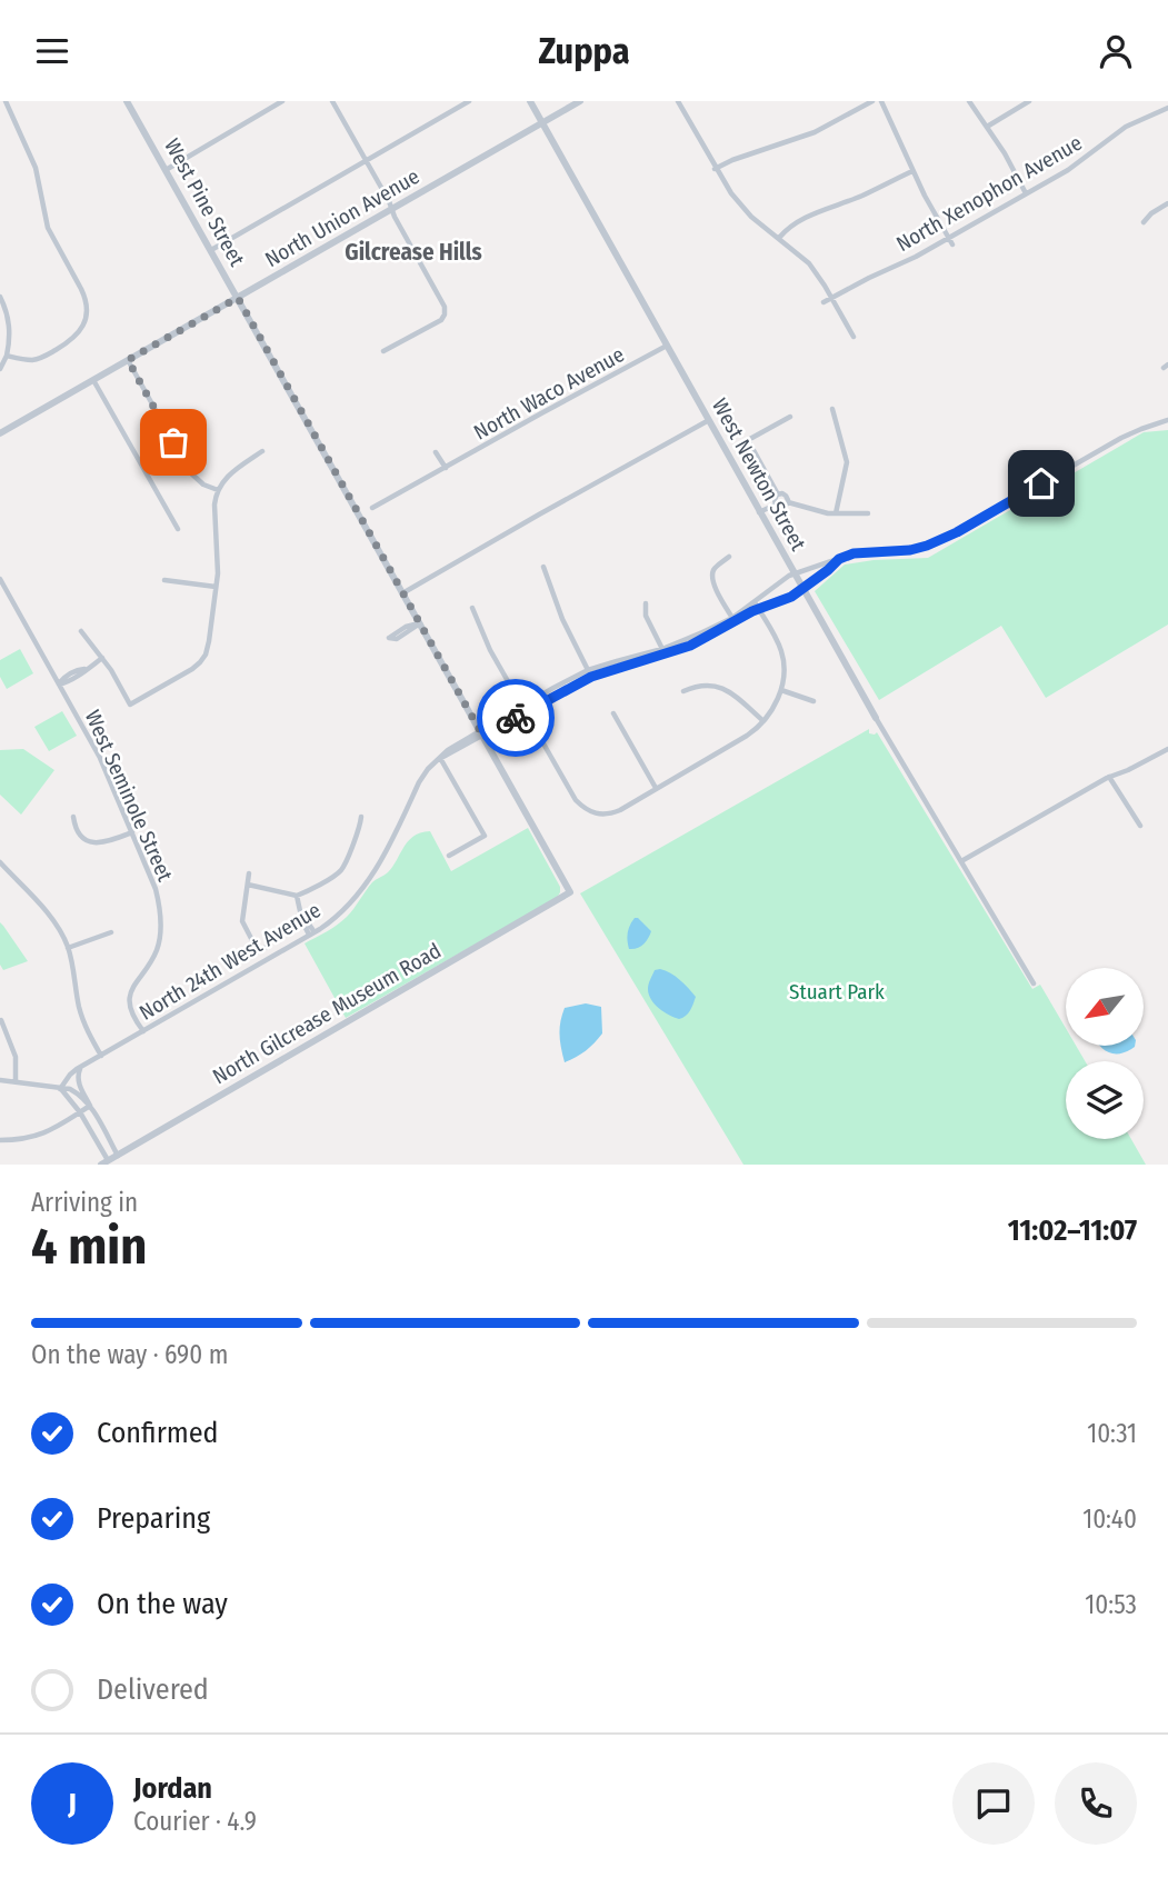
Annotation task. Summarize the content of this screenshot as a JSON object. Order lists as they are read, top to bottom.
{
  "streets": {
    "street": [
      "North Xenophon Avenue",
      "West Pine Street",
      "North Union Avenue",
      "North Waco Avenue",
      "West Newton Street",
      "West Seminole Street",
      "North 24th West Avenue",
      "North Gilcrease Museum Road"
    ]
  },
  "crossings": [
    ["West Pine Street", "North Union Avenue"],
    ["West Pine Street", "North 24th West Avenue"],
    ["West Pine Street", "North Gilcrease Museum Road"],
    ["North Union Avenue", "West Newton Street"],
    ["North Waco Avenue", "West Newton Street"],
    ["West Newton Street", "North 24th West Avenue"],
    ["West Seminole Street", "North 24th West Avenue"]
  ],
  "districts": ["Gilcrease Hills"],
  "parks": ["Stuart Park"],
  "north": "bottom left",
  "page": {
    "header": "Zuppa",
    "heading": ["4 min", "Arriving in", "11:02–11:07"],
    "panel": ["Jordan", "Courier · 4.9"],
    "bar": "On the way · 690 m",
    "list": [
      ["Confirmed", "10:31"],
      ["Preparing", "10:40"],
      ["On the way", "10:53"],
      "Delivered"
    ],
    "round": "J"
  }
}
